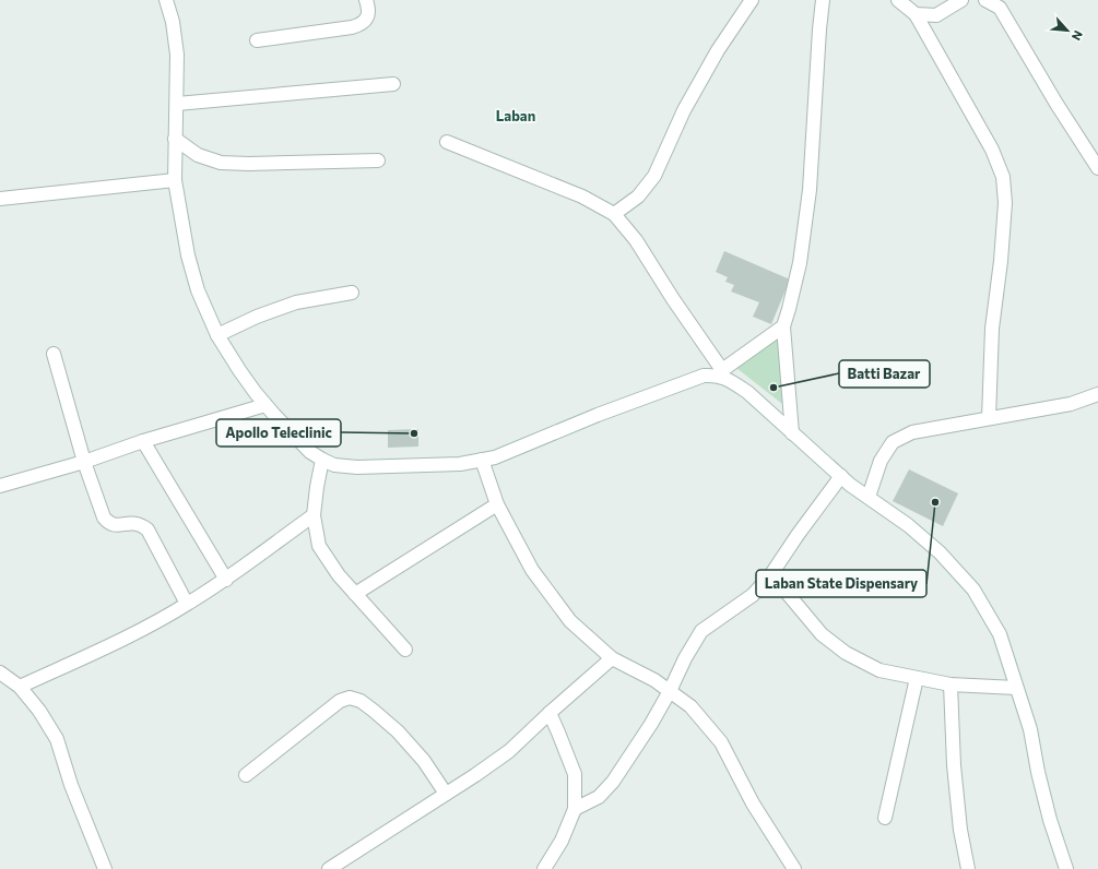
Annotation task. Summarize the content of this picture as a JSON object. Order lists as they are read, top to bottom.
{
  "districts": ["Laban"],
  "places": ["Batti Bazar", "Apollo Teleclinic", "Laban State Dispensary"],
  "north": "bottom right"
}
